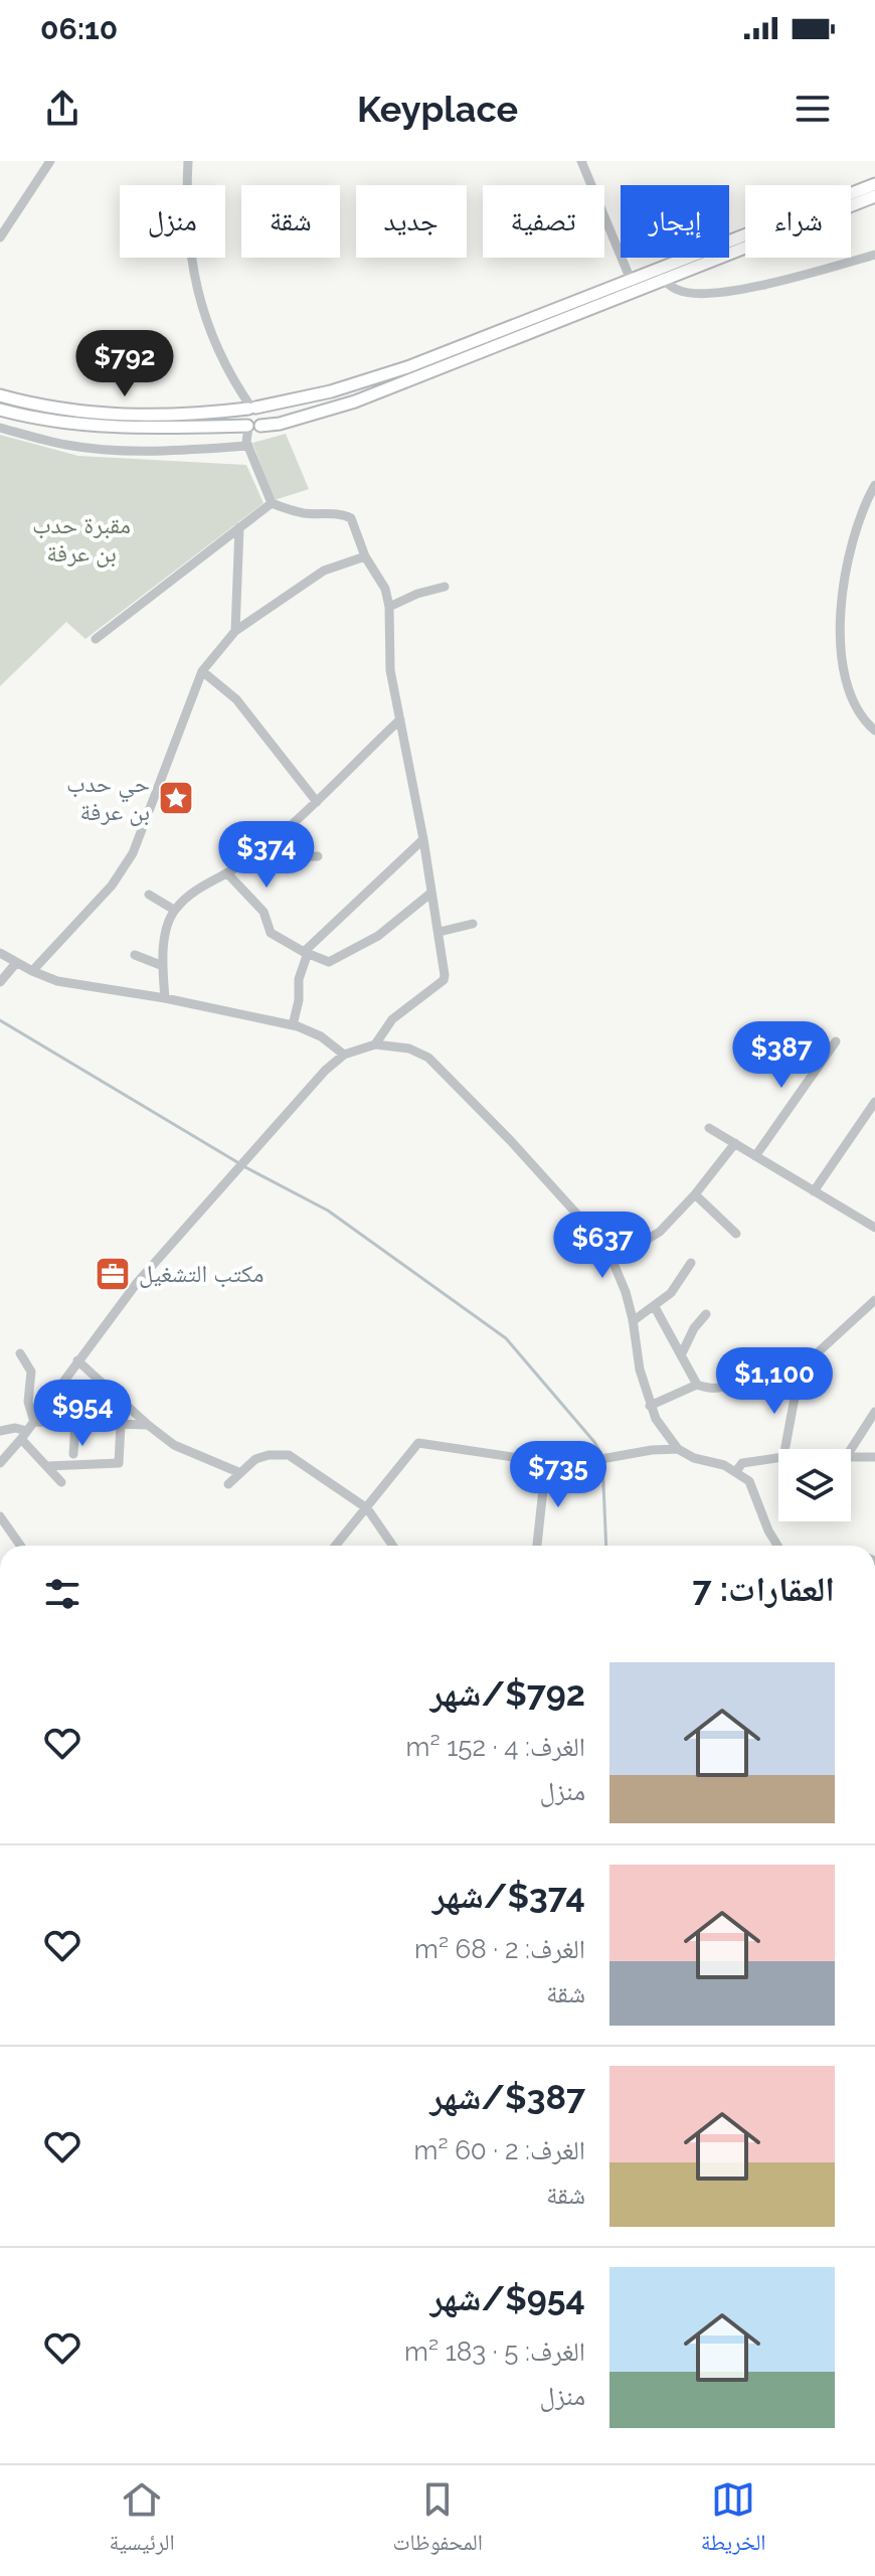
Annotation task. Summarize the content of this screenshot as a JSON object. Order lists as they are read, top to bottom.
{
  "parks": ["مقبرة حدب بن عرفة"],
  "places": {
    "place": ["حي حدب بن عرفة"],
    "office": ["مكتب التشغيل"]
  },
  "page": {
    "status": "06:10",
    "header": "Keyplace",
    "chip": [
      "شراء",
      "إيجار",
      "تصفية",
      "جديد",
      "شقة",
      "منزل"
    ],
    "price": [
      "$792",
      "$374",
      "$387",
      "$637",
      "$1,100",
      "$954",
      "$735"
    ],
    "heading": "العقارات: 7",
    "list": [
      {
        "name": "$792/شهر",
        "note": "الغرف: 4 · 152 m² · منزل"
      },
      {
        "name": "$374/شهر",
        "note": "الغرف: 2 · 68 m² · شقة"
      },
      {
        "name": "$387/شهر",
        "note": "الغرف: 2 · 60 m² · شقة"
      },
      {
        "name": "$954/شهر",
        "note": "الغرف: 5 · 183 m² · منزل"
      }
    ],
    "tabs": ["الخريطة", "المحفوظات", "الرئيسية"]
  }
}
